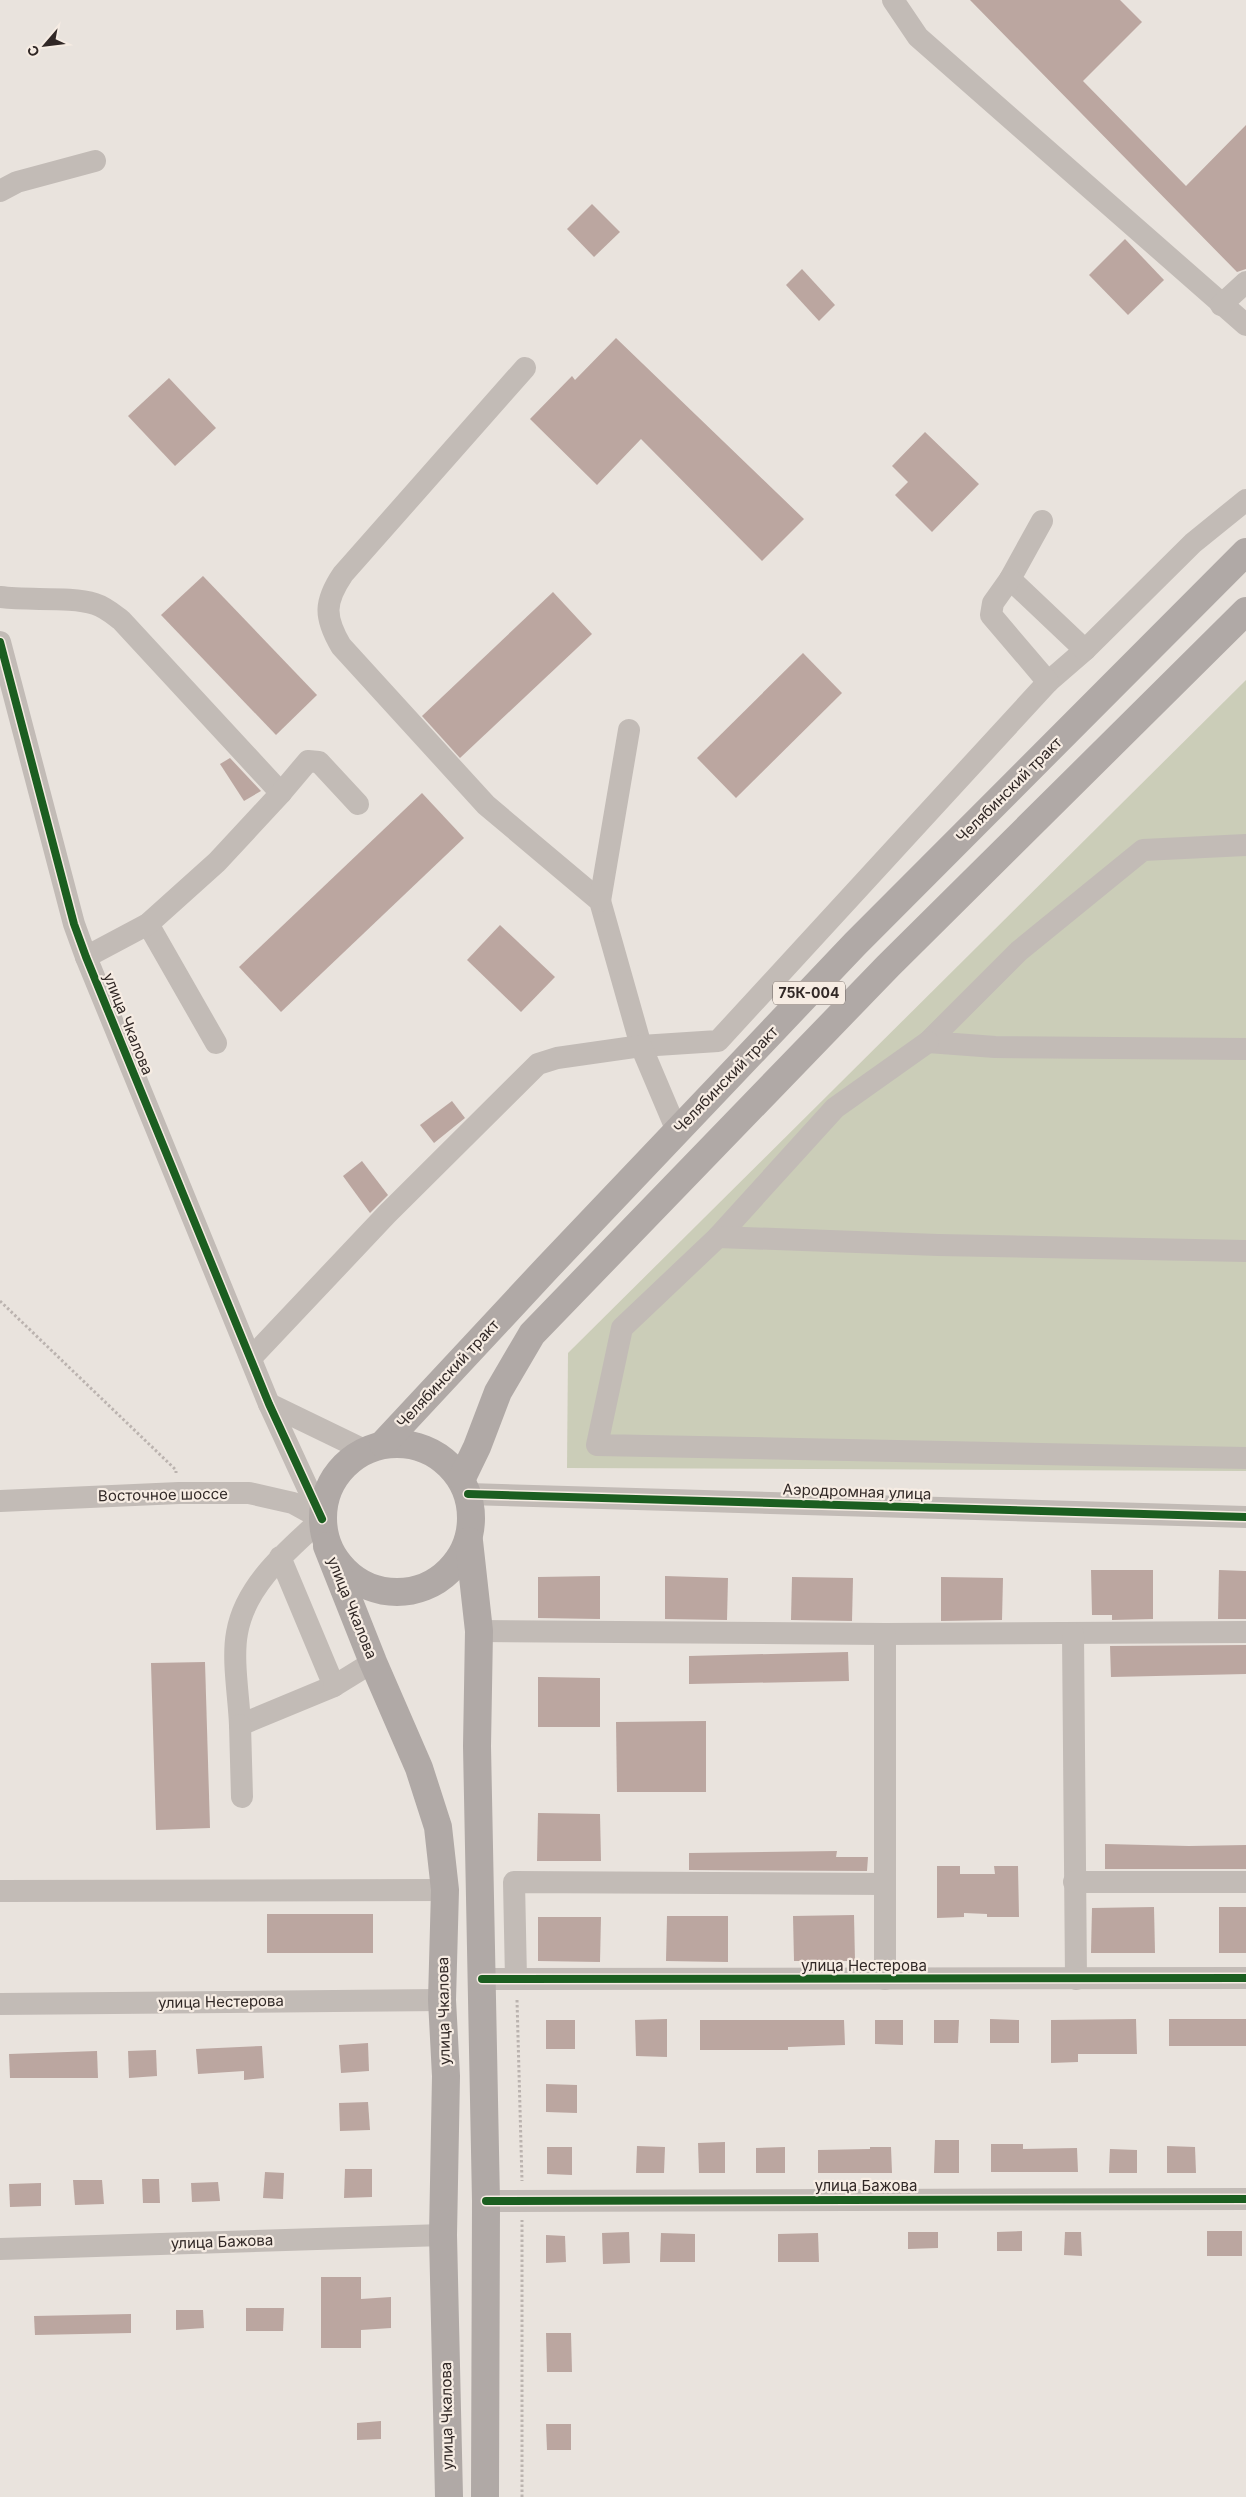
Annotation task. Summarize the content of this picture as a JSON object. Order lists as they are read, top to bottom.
{
  "streets": {
    "main road": ["Челябинский тракт", "75К-004", "улица Чкалова"],
    "street": [
      "Аэродромная улица",
      "Восточное шоссе",
      "улица Нестерова",
      "улица Бажова"
    ]
  },
  "crossings": [
    ["Челябинский тракт", "75К-004"],
    ["Челябинский тракт", "улица Чкалова"],
    ["Челябинский тракт", "Аэродромная улица"],
    ["Челябинский тракт", "Восточное шоссе"],
    ["75К-004", "улица Чкалова"],
    ["75К-004", "Аэродромная улица"],
    ["75К-004", "Восточное шоссе"],
    ["улица Чкалова", "Аэродромная улица"],
    ["улица Чкалова", "Восточное шоссе"],
    ["улица Чкалова", "улица Нестерова"],
    ["улица Чкалова", "улица Бажова"],
    ["Аэродромная улица", "Восточное шоссе"]
  ],
  "north": "bottom left"
}
